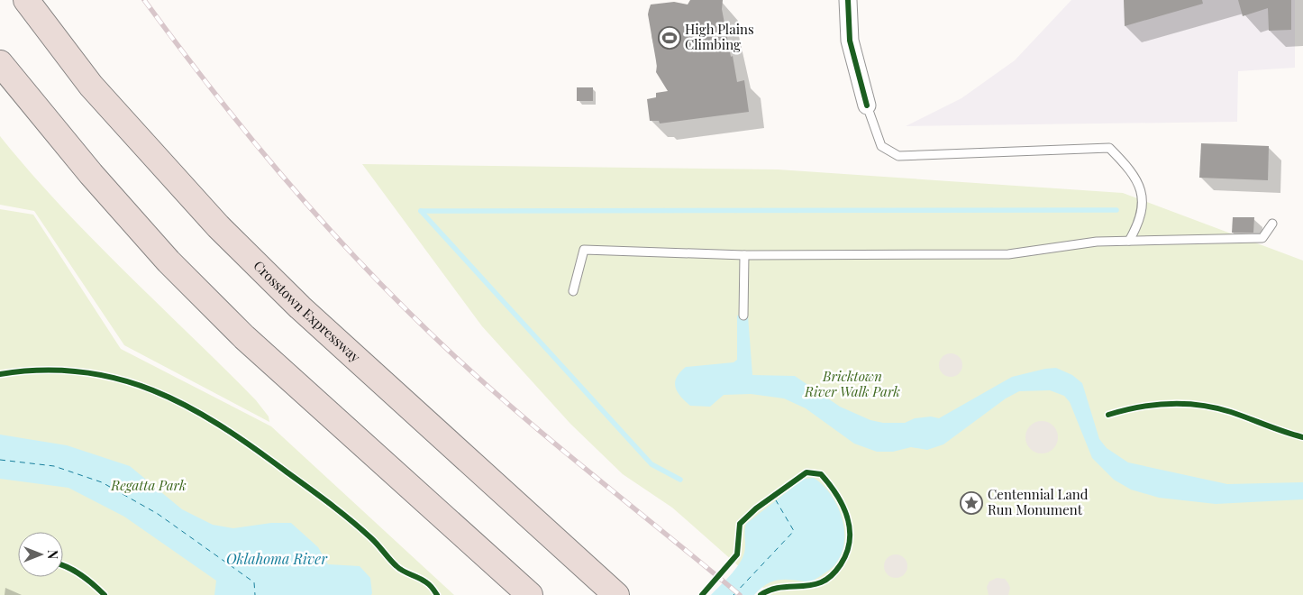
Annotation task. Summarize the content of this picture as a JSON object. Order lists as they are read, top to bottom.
{
  "streets": {
    "highway": ["Crosstown Expressway"]
  },
  "water": ["Oklahoma River"],
  "parks": ["Bricktown River Walk Park", "Regatta Park"],
  "places": {
    "sports": ["High Plains Climbing"],
    "place": ["Centennial Land Run Monument"]
  },
  "north": "right"
}
